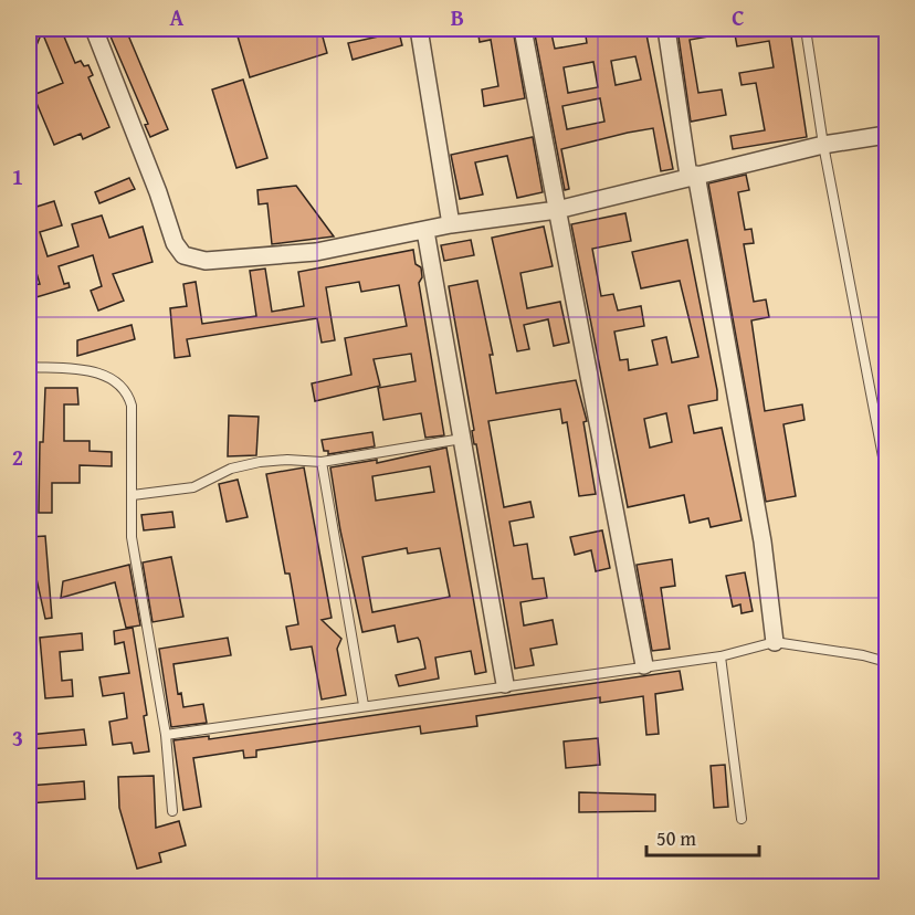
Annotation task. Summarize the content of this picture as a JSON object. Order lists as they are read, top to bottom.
{
  "scale_bar": "50 m",
  "grid": {
    "columns": ["A", "B", "C"],
    "rows": ["1", "2", "3"]
  }
}
